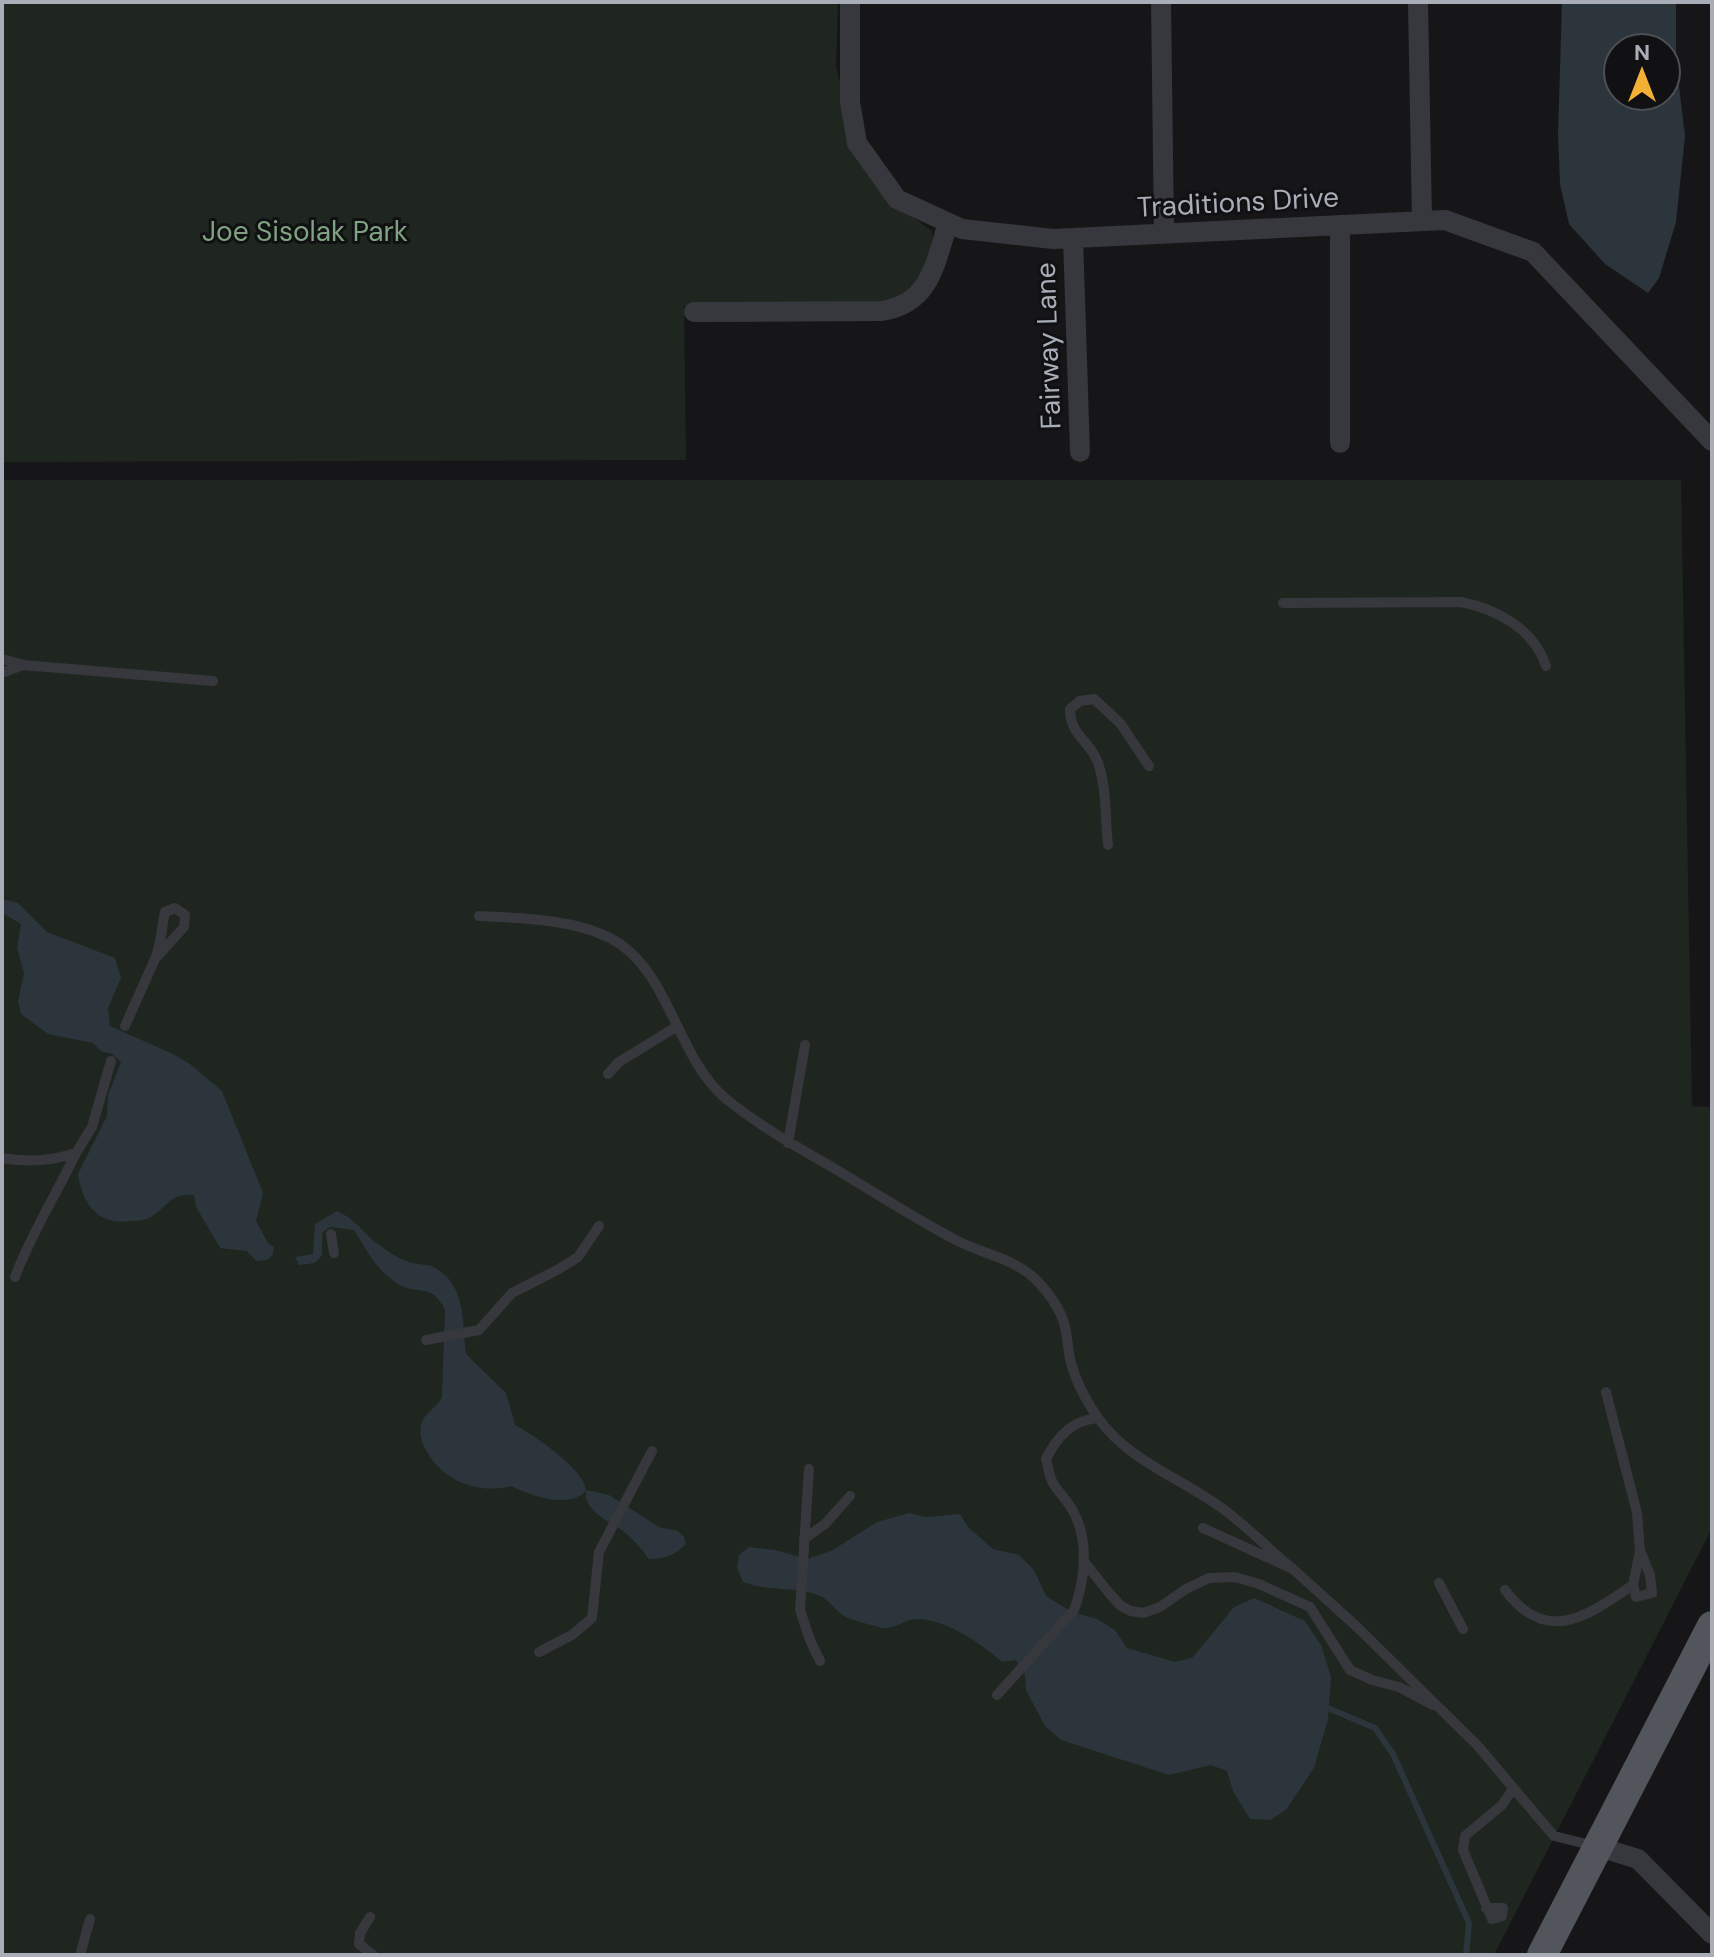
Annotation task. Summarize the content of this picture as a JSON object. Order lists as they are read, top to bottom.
{
  "streets": {
    "street": ["Traditions Drive", "Fairway Lane"]
  },
  "crossings": [
    ["Traditions Drive", "Fairway Lane"]
  ],
  "parks": ["Joe Sisolak Park"],
  "north": "top"
}
